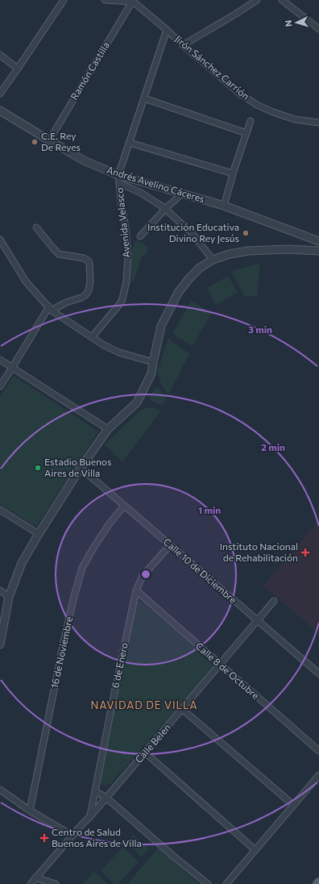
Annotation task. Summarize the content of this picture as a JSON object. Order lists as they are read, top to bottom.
{
  "streets": {
    "street": [
      "Jirón Sánchez Carrión",
      "Ramón Castilla",
      "Andrés Avelino Cáceres",
      "Avenida Velasco",
      "Calle 10 de Diciembre",
      "16 de Noviembre",
      "6 de Enero",
      "Calle 8 de Octubre",
      "Calle Belen"
    ]
  },
  "crossings": [
    ["Jirón Sánchez Carrión", "Ramón Castilla"],
    ["Jirón Sánchez Carrión", "Avenida Velasco"],
    ["Ramón Castilla", "Andrés Avelino Cáceres"],
    ["Andrés Avelino Cáceres", "Avenida Velasco"],
    ["Calle 10 de Diciembre", "16 de Noviembre"],
    ["Calle 10 de Diciembre", "6 de Enero"],
    ["Calle 10 de Diciembre", "Calle Belen"],
    ["6 de Enero", "Calle 8 de Octubre"],
    ["6 de Enero", "Calle Belen"],
    ["Calle 8 de Octubre", "Calle Belen"]
  ],
  "districts": ["NAVIDAD DE VILLA"],
  "places": {
    "other": ["C.E. Rey De Reyes", "Institución Educativa Divino Rey Jesús", "Estadio Buenos Aires de Villa"],
    "health": ["Instituto Nacional de Rehabilitación", "Centro de Salud Buenos Aires de Villa"]
  },
  "north": "left",
  "rings": ["3 min", "2 min", "1 min"]
}
